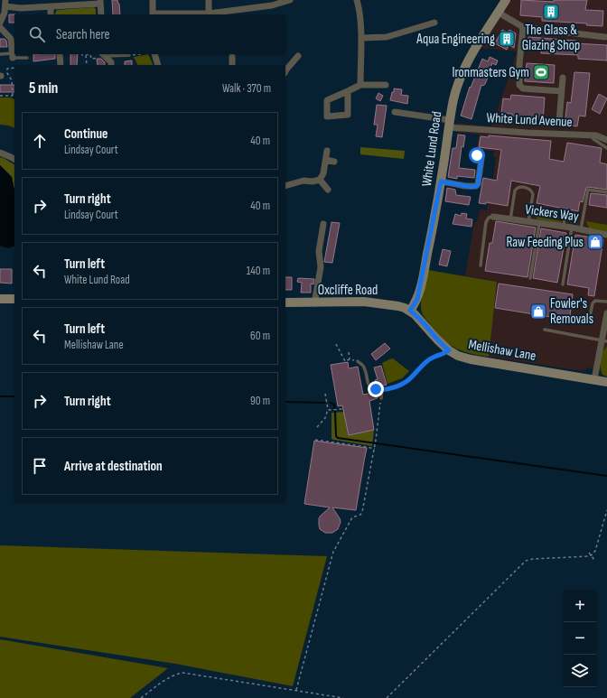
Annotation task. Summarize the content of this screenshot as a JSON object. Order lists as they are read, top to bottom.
{
  "streets": {
    "main road": ["White Lund Road", "Oxcliffe Road", "Mellishaw Lane"],
    "street": ["White Lund Avenue", "Vickers Way"]
  },
  "crossings": [
    ["White Lund Avenue", "White Lund Road"],
    ["White Lund Road", "Oxcliffe Road"],
    ["White Lund Road", "Mellishaw Lane"],
    ["Oxcliffe Road", "Mellishaw Lane"]
  ],
  "places": {
    "building": ["The Glass & Glazing Shop", "Aqua Engineering"],
    "sports": ["Ironmasters Gym"],
    "shop": ["Raw Feeding Plus", "Fowler's Removals"]
  },
  "page": {
    "search": "Search here",
    "heading": ["5 min", "Walk · 370 m"],
    "list": [
      ["Continue", "Lindsay Court", "40 m"],
      ["Turn right", "Lindsay Court", "40 m"],
      ["Turn left", "White Lund Road", "140 m"],
      ["Turn left", "Mellishaw Lane", "60 m"],
      ["Turn right", "90 m"],
      "Arrive at destination"
    ],
    "map_buttons": ["+", "−"]
  }
}
